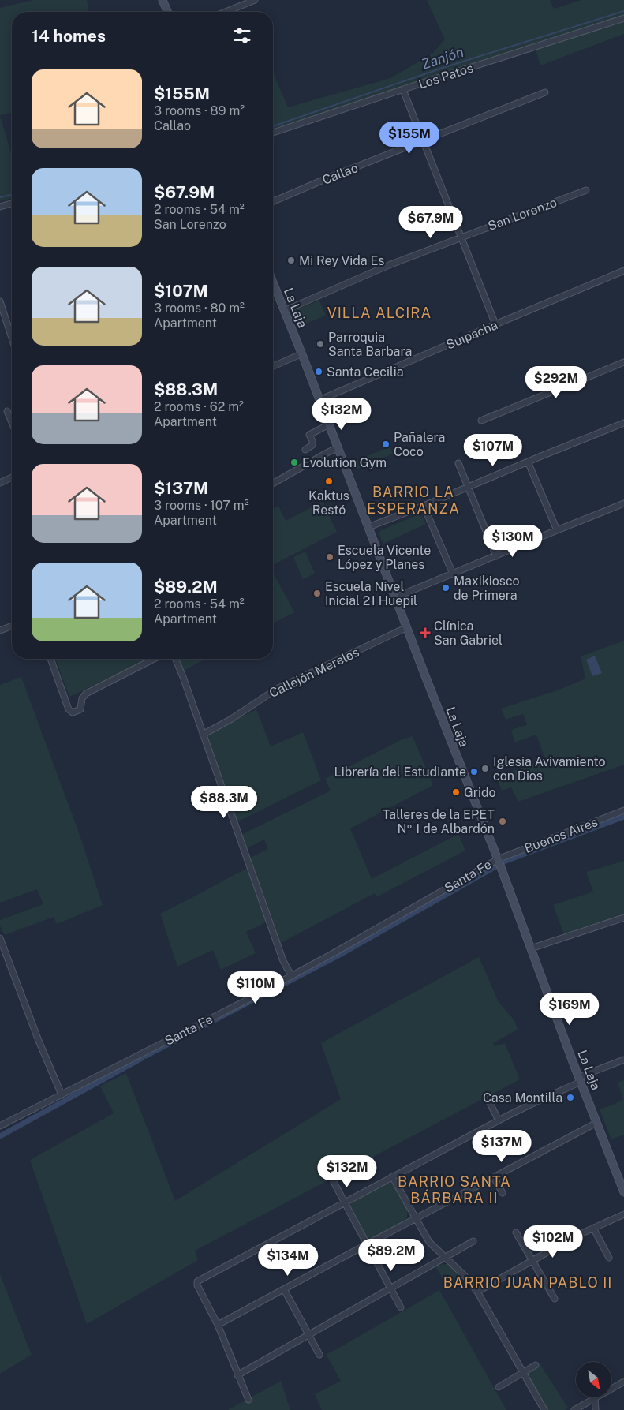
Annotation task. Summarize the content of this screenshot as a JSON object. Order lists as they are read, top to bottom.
{
  "streets": {
    "main road": ["La Laja"],
    "street": [
      "Los Patos",
      "Callao",
      "San Lorenzo",
      "Suipacha",
      "Callejón Mereles",
      "Buenos Aires",
      "Santa Fe"
    ]
  },
  "crossings": [
    ["San Lorenzo", "La Laja"],
    ["La Laja", "Suipacha"],
    ["La Laja", "Callejón Mereles"],
    ["La Laja", "Buenos Aires"],
    ["La Laja", "Santa Fe"],
    ["Buenos Aires", "Santa Fe"]
  ],
  "districts": [
    "VILLA ALCIRA",
    "BARRIO LA ESPERANZA",
    "BARRIO SANTA BÁRBARA II",
    "BARRIO JUAN PABLO II"
  ],
  "water": ["Zanjón"],
  "places": {
    "other": [
      "Mi Rey Vida Es",
      "Parroquia Santa Barbara",
      "Santa Cecilia",
      "Pañalera Coco",
      "Evolution Gym",
      "Kaktus Restó",
      "Escuela Vicente López y Planes",
      "Maxikiosco de Primera",
      "Escuela Nivel Inicial 21 Huepil",
      "Iglesia Avivamiento con Dios",
      "Librería del Estudiante",
      "Grido",
      "Talleres de la EPET Nº 1 de Albardón",
      "Casa Montilla"
    ],
    "health": ["Clínica San Gabriel"]
  },
  "north": "bottom right",
  "page": {
    "heading": "14 homes",
    "list": [
      {
        "name": "$155M",
        "note": "3 rooms · 89 m² · Callao"
      },
      {
        "name": "$67.9M",
        "note": "2 rooms · 54 m² · San Lorenzo"
      },
      {
        "name": "$107M",
        "note": "3 rooms · 80 m² · Apartment"
      },
      {
        "name": "$88.3M",
        "note": "2 rooms · 62 m² · Apartment"
      },
      {
        "name": "$137M",
        "note": "3 rooms · 107 m² · Apartment"
      },
      {
        "name": "$89.2M",
        "note": "2 rooms · 54 m² · Apartment"
      }
    ],
    "price": [
      "$155M",
      "$67.9M",
      "$292M",
      "$132M",
      "$107M",
      "$130M",
      "$88.3M",
      "$110M",
      "$169M",
      "$137M",
      "$132M",
      "$102M",
      "$89.2M",
      "$134M"
    ]
  }
}
